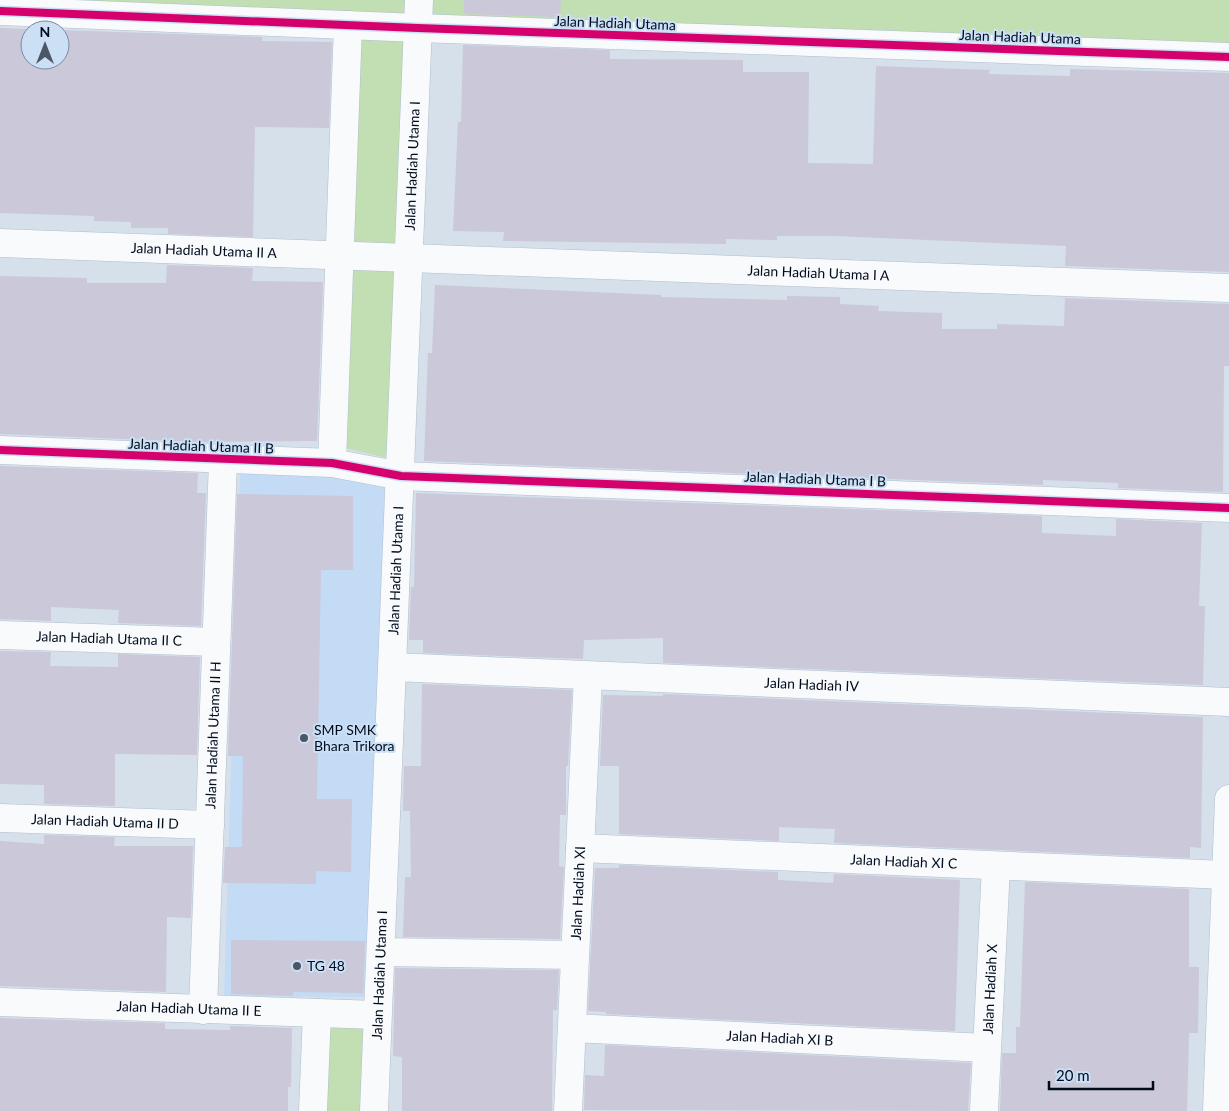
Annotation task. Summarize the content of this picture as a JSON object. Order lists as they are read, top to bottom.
{
  "streets": {
    "street": [
      "Jalan Hadiah Utama",
      "Jalan Hadiah Utama I",
      "Jalan Hadiah Utama II A",
      "Jalan Hadiah Utama I A",
      "Jalan Hadiah Utama II B",
      "Jalan Hadiah Utama I B",
      "Jalan Hadiah Utama II C",
      "Jalan Hadiah IV",
      "Jalan Hadiah Utama II H",
      "Jalan Hadiah Utama II D",
      "Jalan Hadiah XI C",
      "Jalan Hadiah XI",
      "Jalan Hadiah X",
      "Jalan Hadiah Utama II E",
      "Jalan Hadiah XI B"
    ]
  },
  "crossings": [
    ["Jalan Hadiah Utama", "Jalan Hadiah Utama I"],
    ["Jalan Hadiah Utama I", "Jalan Hadiah Utama II A"],
    ["Jalan Hadiah Utama I", "Jalan Hadiah Utama I A"],
    ["Jalan Hadiah Utama I", "Jalan Hadiah Utama II B"],
    ["Jalan Hadiah Utama I", "Jalan Hadiah Utama I B"],
    ["Jalan Hadiah Utama I", "Jalan Hadiah IV"],
    ["Jalan Hadiah Utama I", "Jalan Hadiah Utama II E"],
    ["Jalan Hadiah Utama II A", "Jalan Hadiah Utama I A"],
    ["Jalan Hadiah Utama II B", "Jalan Hadiah Utama I B"],
    ["Jalan Hadiah Utama II B", "Jalan Hadiah Utama II H"],
    ["Jalan Hadiah Utama II C", "Jalan Hadiah Utama II H"],
    ["Jalan Hadiah IV", "Jalan Hadiah XI"],
    ["Jalan Hadiah Utama II H", "Jalan Hadiah Utama II D"],
    ["Jalan Hadiah Utama II H", "Jalan Hadiah Utama II E"],
    ["Jalan Hadiah XI C", "Jalan Hadiah XI"],
    ["Jalan Hadiah XI C", "Jalan Hadiah X"],
    ["Jalan Hadiah XI", "Jalan Hadiah XI B"],
    ["Jalan Hadiah X", "Jalan Hadiah XI B"]
  ],
  "places": ["SMP SMK Bhara Trikora", "TG 48"],
  "scale_bar": "20 m",
  "north": "top"
}
